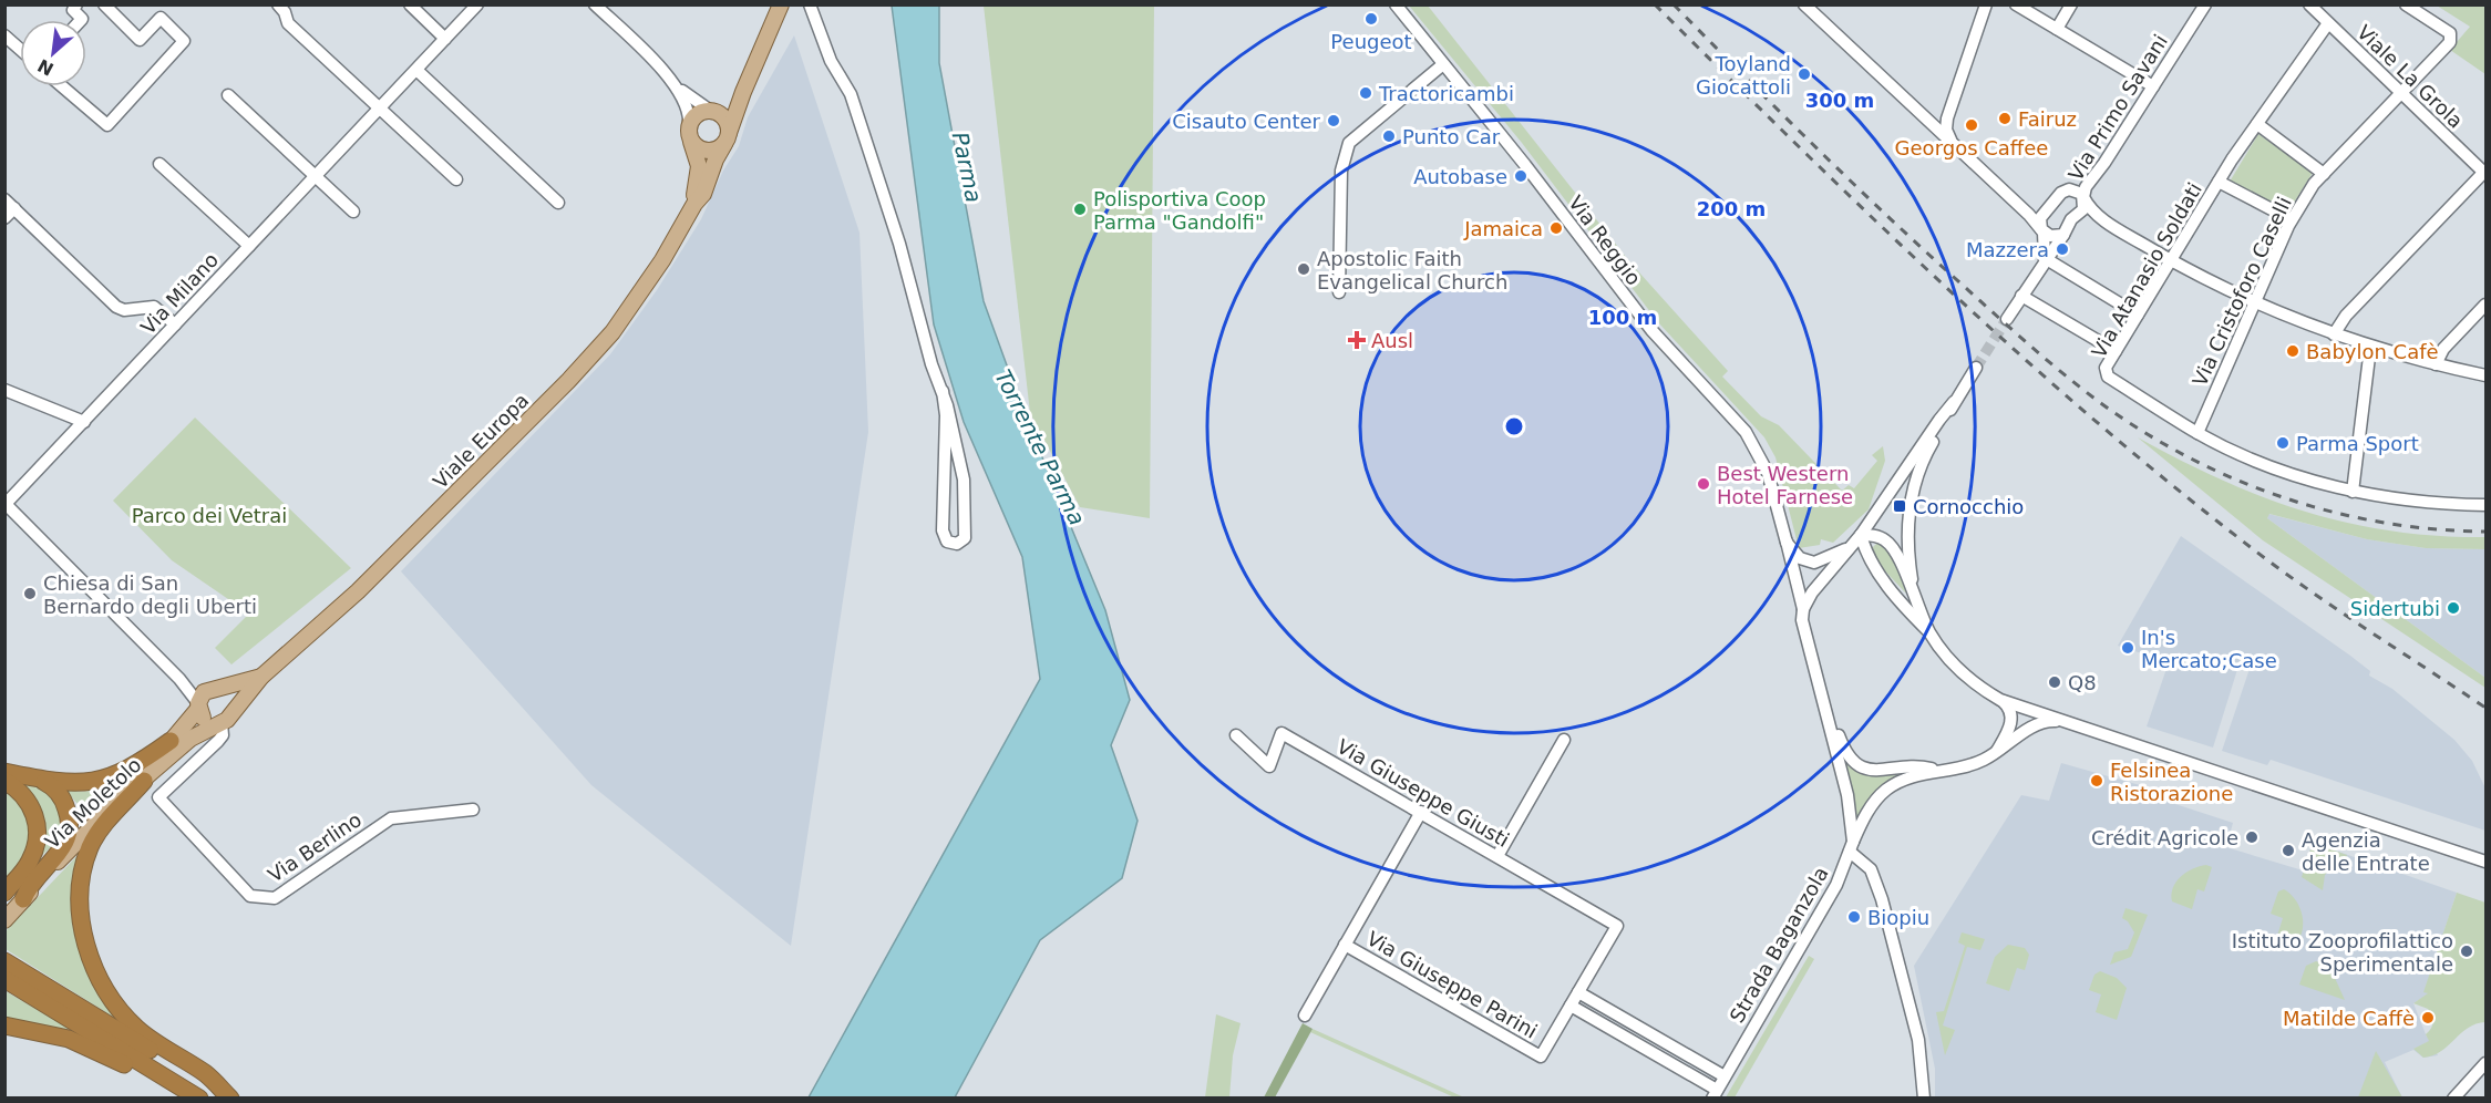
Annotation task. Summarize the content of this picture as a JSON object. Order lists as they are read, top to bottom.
{
  "streets": {
    "main road": ["Viale Europa", "Via Moletolo"],
    "street": [
      "Viale La Grola",
      "Via Primo Savani",
      "Via Reggio",
      "Via Atanasio Soldati",
      "Via Cristoforo Caselli",
      "Via Milano",
      "Via Giuseppe Giusti",
      "Via Berlino",
      "Strada Baganzola",
      "Via Giuseppe Parini"
    ]
  },
  "crossings": [
    ["Viale La Grola", "Via Cristoforo Caselli"],
    ["Via Reggio", "Strada Baganzola"],
    ["Via Atanasio Soldati", "Via Cristoforo Caselli"],
    ["Viale Europa", "Via Moletolo"],
    ["Via Moletolo", "Via Berlino"]
  ],
  "water": ["Parma", "Torrente Parma"],
  "parks": ["Parco dei Vetrai"],
  "places": {
    "other": [
      "Peugeot",
      "Toyland Giocattoli",
      "Tractoricambi",
      "Fairuz",
      "Cisauto Center",
      "Georgos Caffee",
      "Punto Car",
      "Autobase",
      "Polisportiva Coop Parma \"Gandolfi\"",
      "Jamaica",
      "Mazzera",
      "Apostolic Faith Evangelical Church",
      "Babylon Cafè",
      "Parma Sport",
      "Best Western Hotel Farnese",
      "Chiesa di San Bernardo degli Uberti",
      "Sidertubi",
      "In's Mercato;Case",
      "Q8",
      "Felsinea Ristorazione",
      "Crédit Agricole",
      "Agenzia delle Entrate",
      "Biopiu",
      "Istituto Zooprofilattico Sperimentale",
      "Matilde Caffè"
    ],
    "health": ["Ausl"],
    "transit": ["Cornocchio"]
  },
  "north": "bottom left",
  "rings": ["300 m", "200 m", "100 m"]
}
